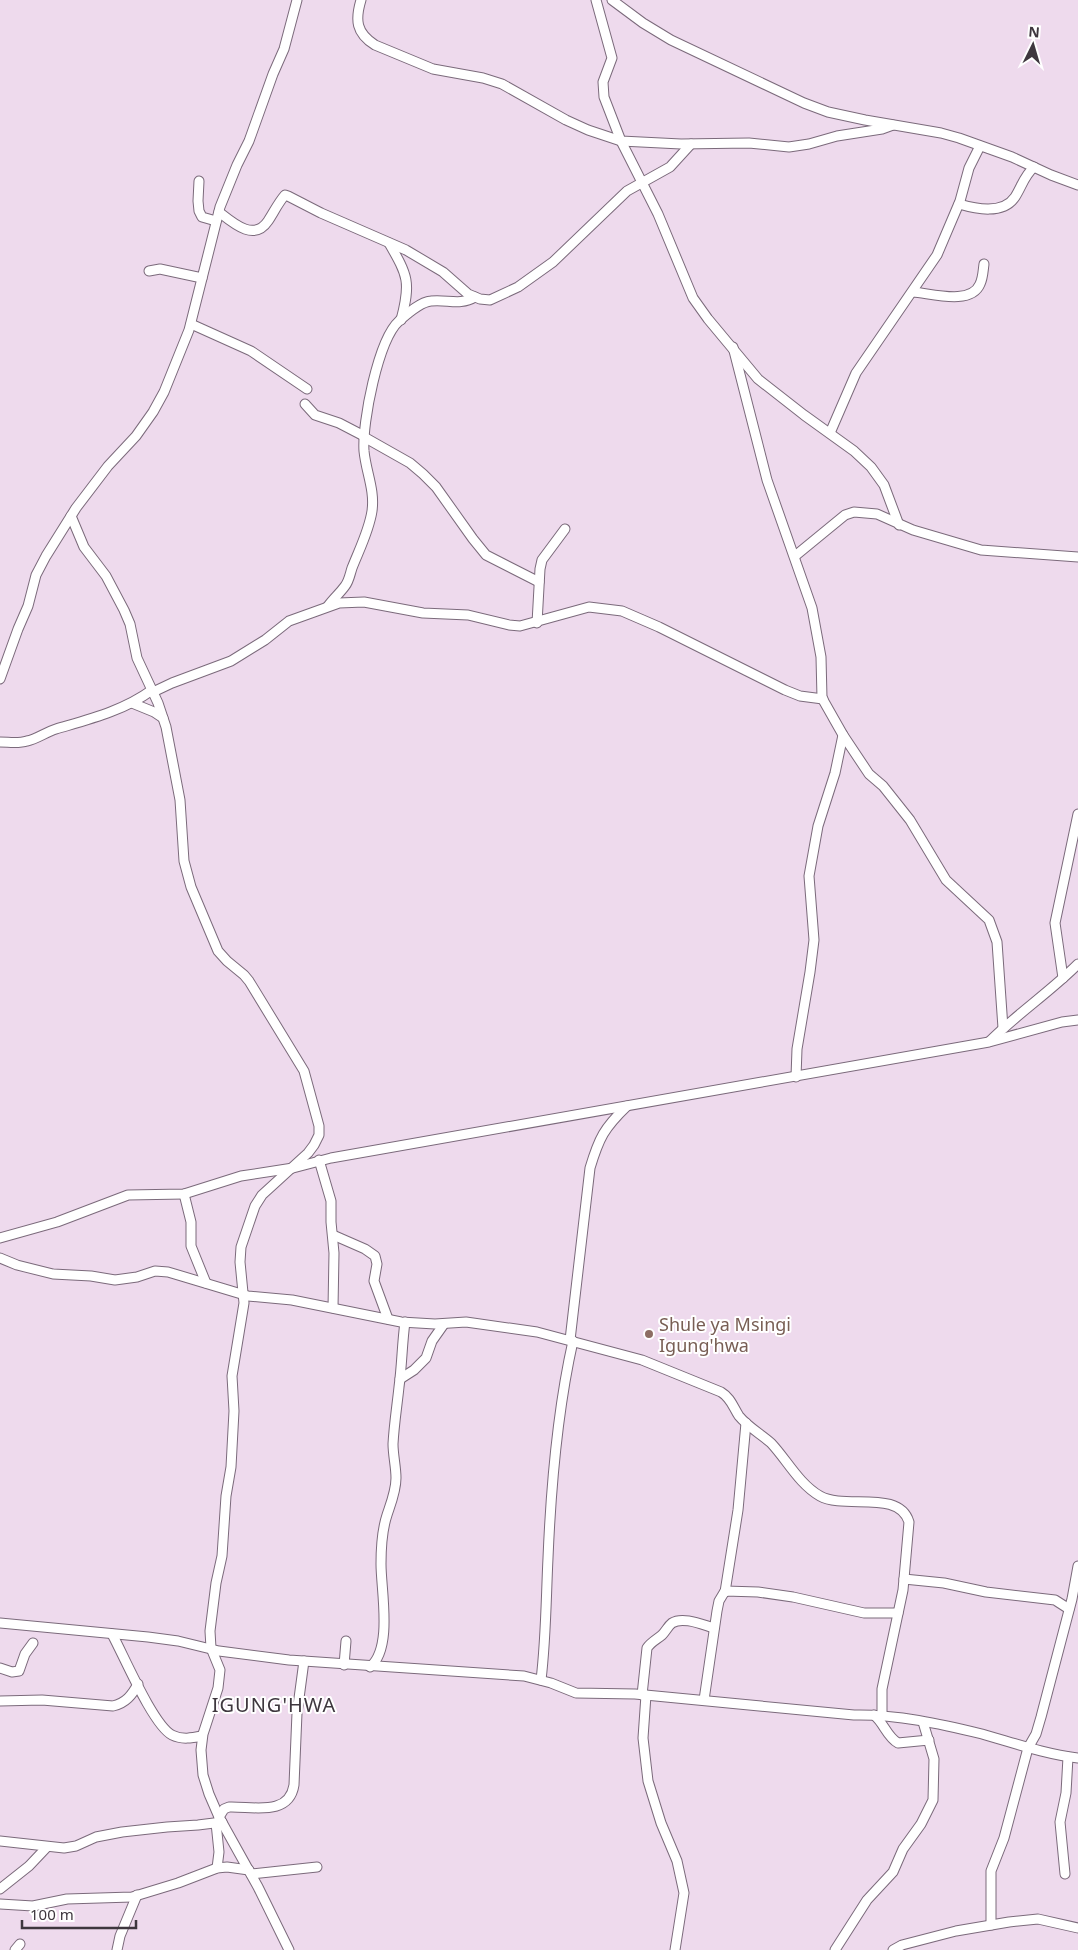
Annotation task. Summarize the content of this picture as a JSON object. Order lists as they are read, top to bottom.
{
  "districts": ["IGUNG'HWA"],
  "places": ["Shule ya Msingi Igung'hwa"],
  "scale_bar": "100 m",
  "north": "top"
}
